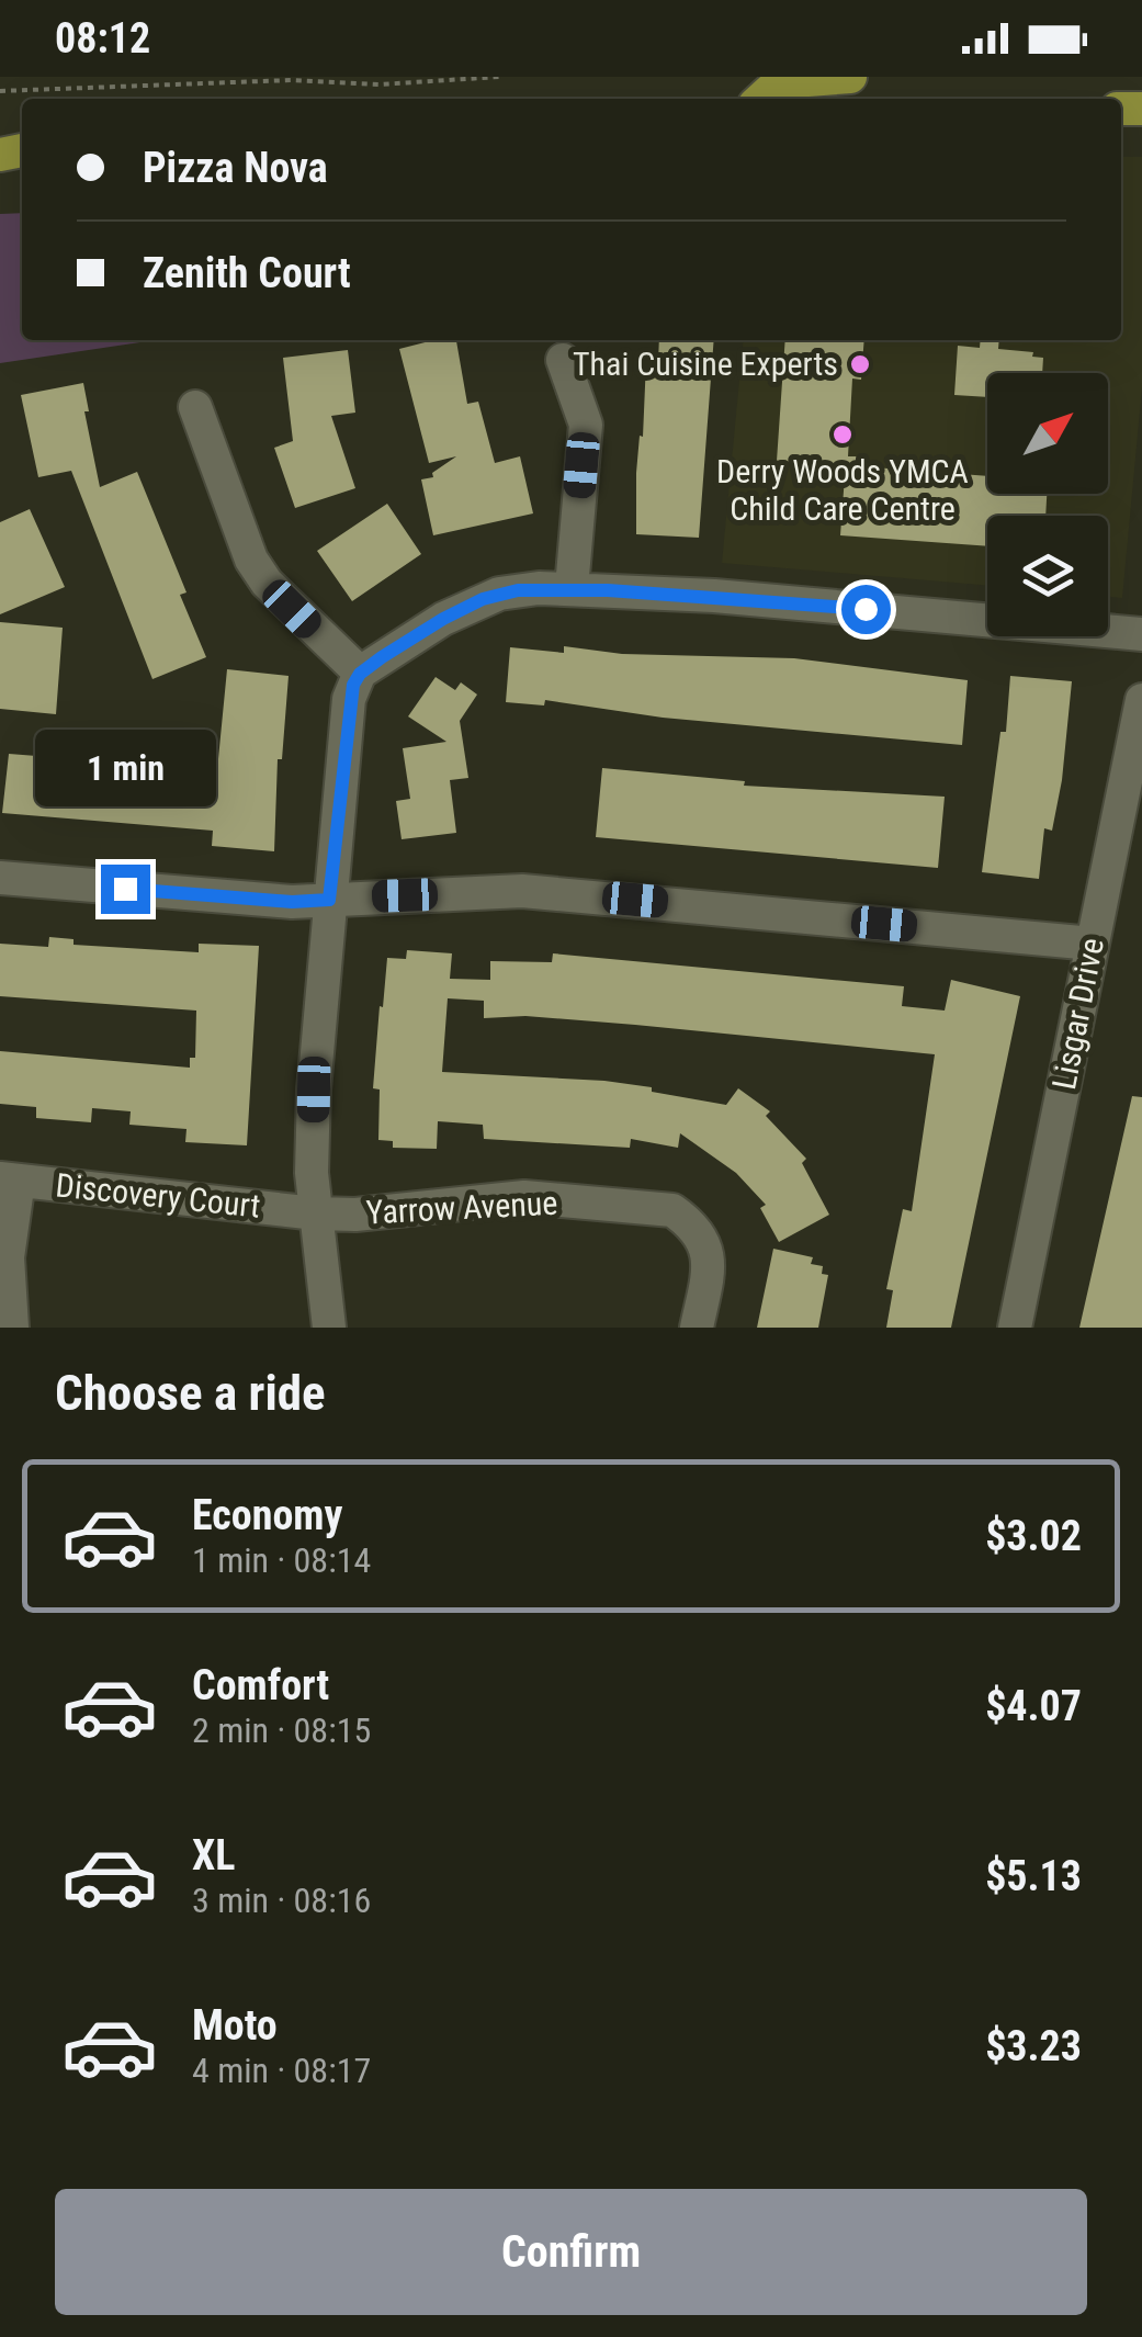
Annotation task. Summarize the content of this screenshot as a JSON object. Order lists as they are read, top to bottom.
{
  "streets": {
    "street": ["Lisgar Drive", "Discovery Court", "Yarrow Avenue"]
  },
  "crossings": [
    ["Discovery Court", "Yarrow Avenue"]
  ],
  "places": ["Thai Cuisine Experts", "Derry Woods YMCA Child Care Centre"],
  "north": "top right",
  "page": {
    "status": "08:12",
    "banner": ["Pizza Nova", "Zenith Court"],
    "bubble": "1 min",
    "heading": "Choose a ride",
    "list": [
      {
        "name": "Economy",
        "note": "1 min · 08:14",
        "value": "$3.02"
      },
      {
        "name": "Comfort",
        "note": "2 min · 08:15",
        "value": "$4.07"
      },
      {
        "name": "XL",
        "note": "3 min · 08:16",
        "value": "$5.13"
      },
      {
        "name": "Moto",
        "note": "4 min · 08:17",
        "value": "$3.23"
      }
    ],
    "buttons": "Confirm"
  }
}
